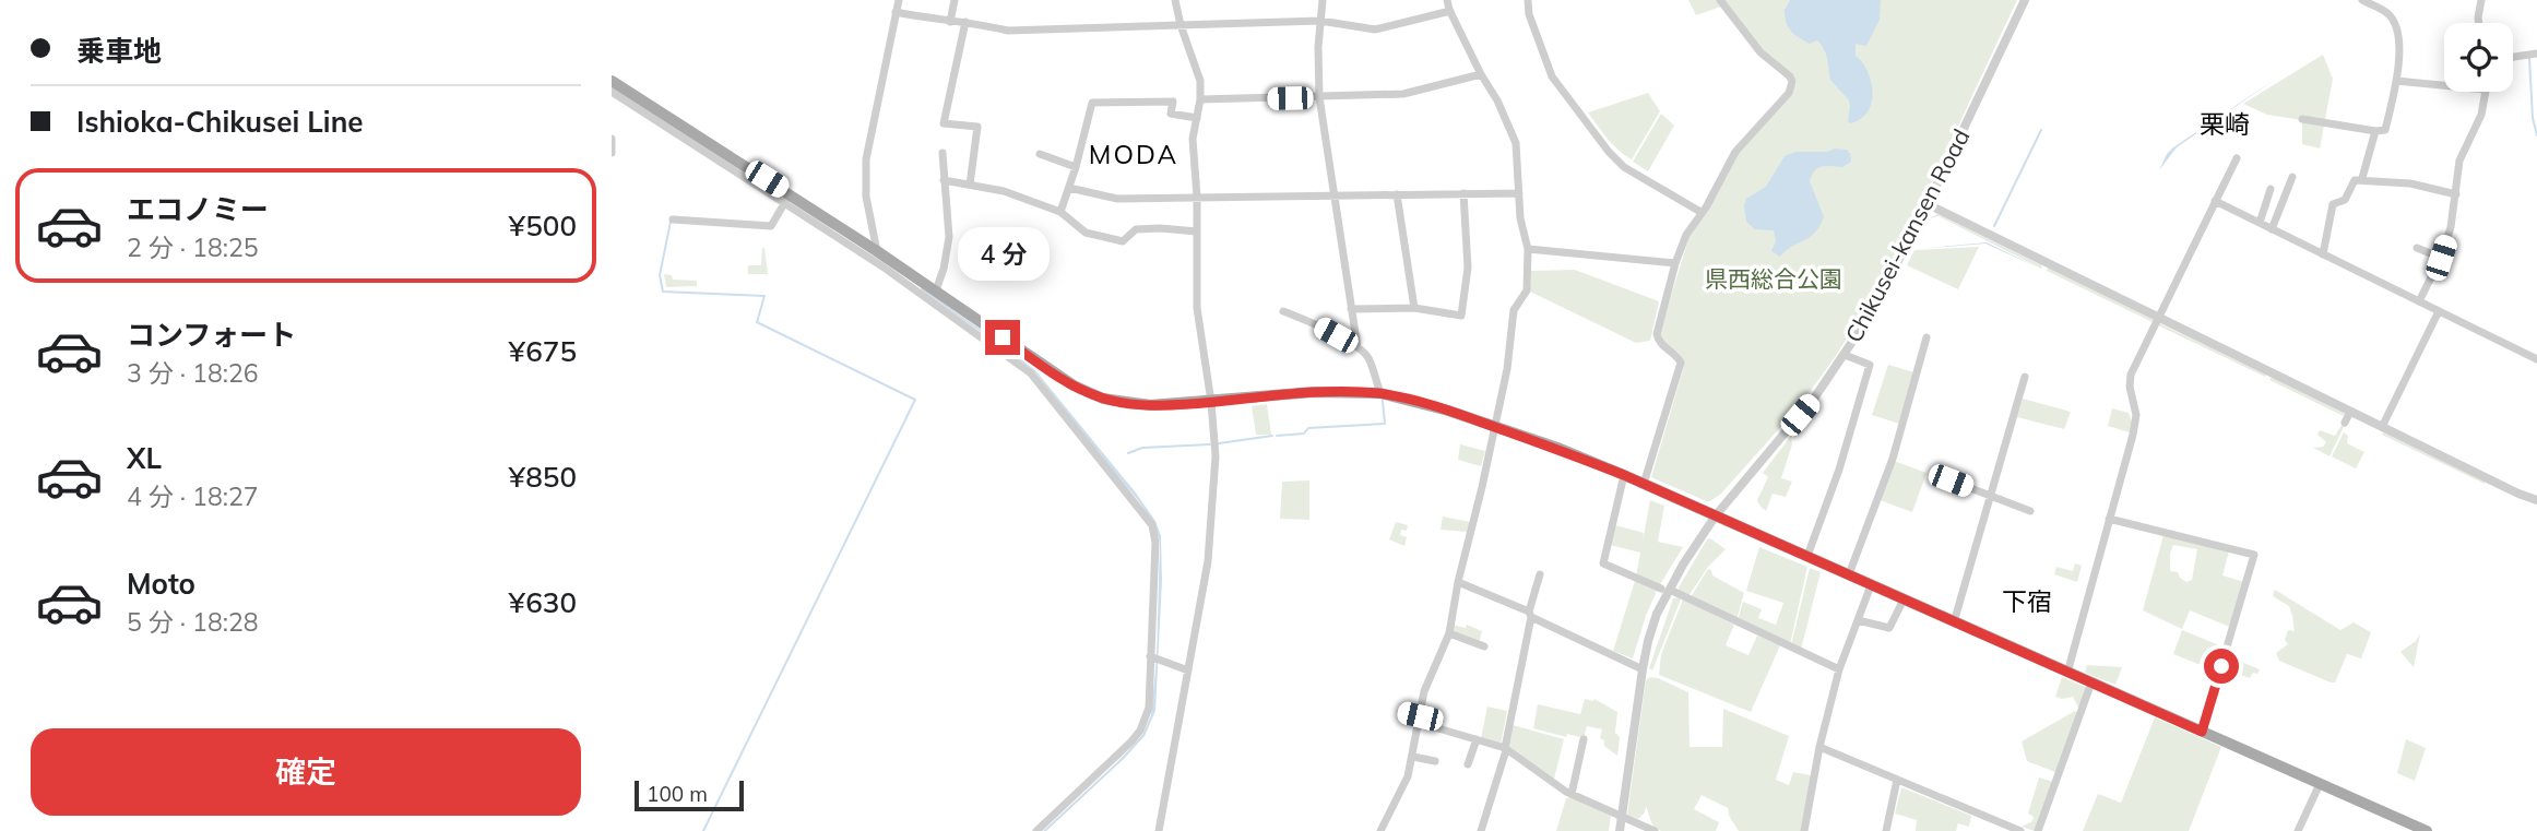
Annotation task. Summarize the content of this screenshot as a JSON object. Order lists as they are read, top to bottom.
{
  "streets": {
    "street": ["Chikusei-kansen Road"]
  },
  "districts": ["栗崎", "MODA", "下宿"],
  "parks": ["県西総合公園"],
  "scale_bar": "100 m",
  "page": {
    "banner": ["乗車地", "Ishioka-Chikusei Line"],
    "list": [
      {
        "name": "エコノミー",
        "note": "2 分 · 18:25",
        "value": "¥500"
      },
      {
        "name": "コンフォート",
        "note": "3 分 · 18:26",
        "value": "¥675"
      },
      {
        "name": "XL",
        "note": "4 分 · 18:27",
        "value": "¥850"
      },
      {
        "name": "Moto",
        "note": "5 分 · 18:28",
        "value": "¥630"
      }
    ],
    "bubble": "4 分",
    "buttons": "確定",
    "scale": "100 m"
  }
}
